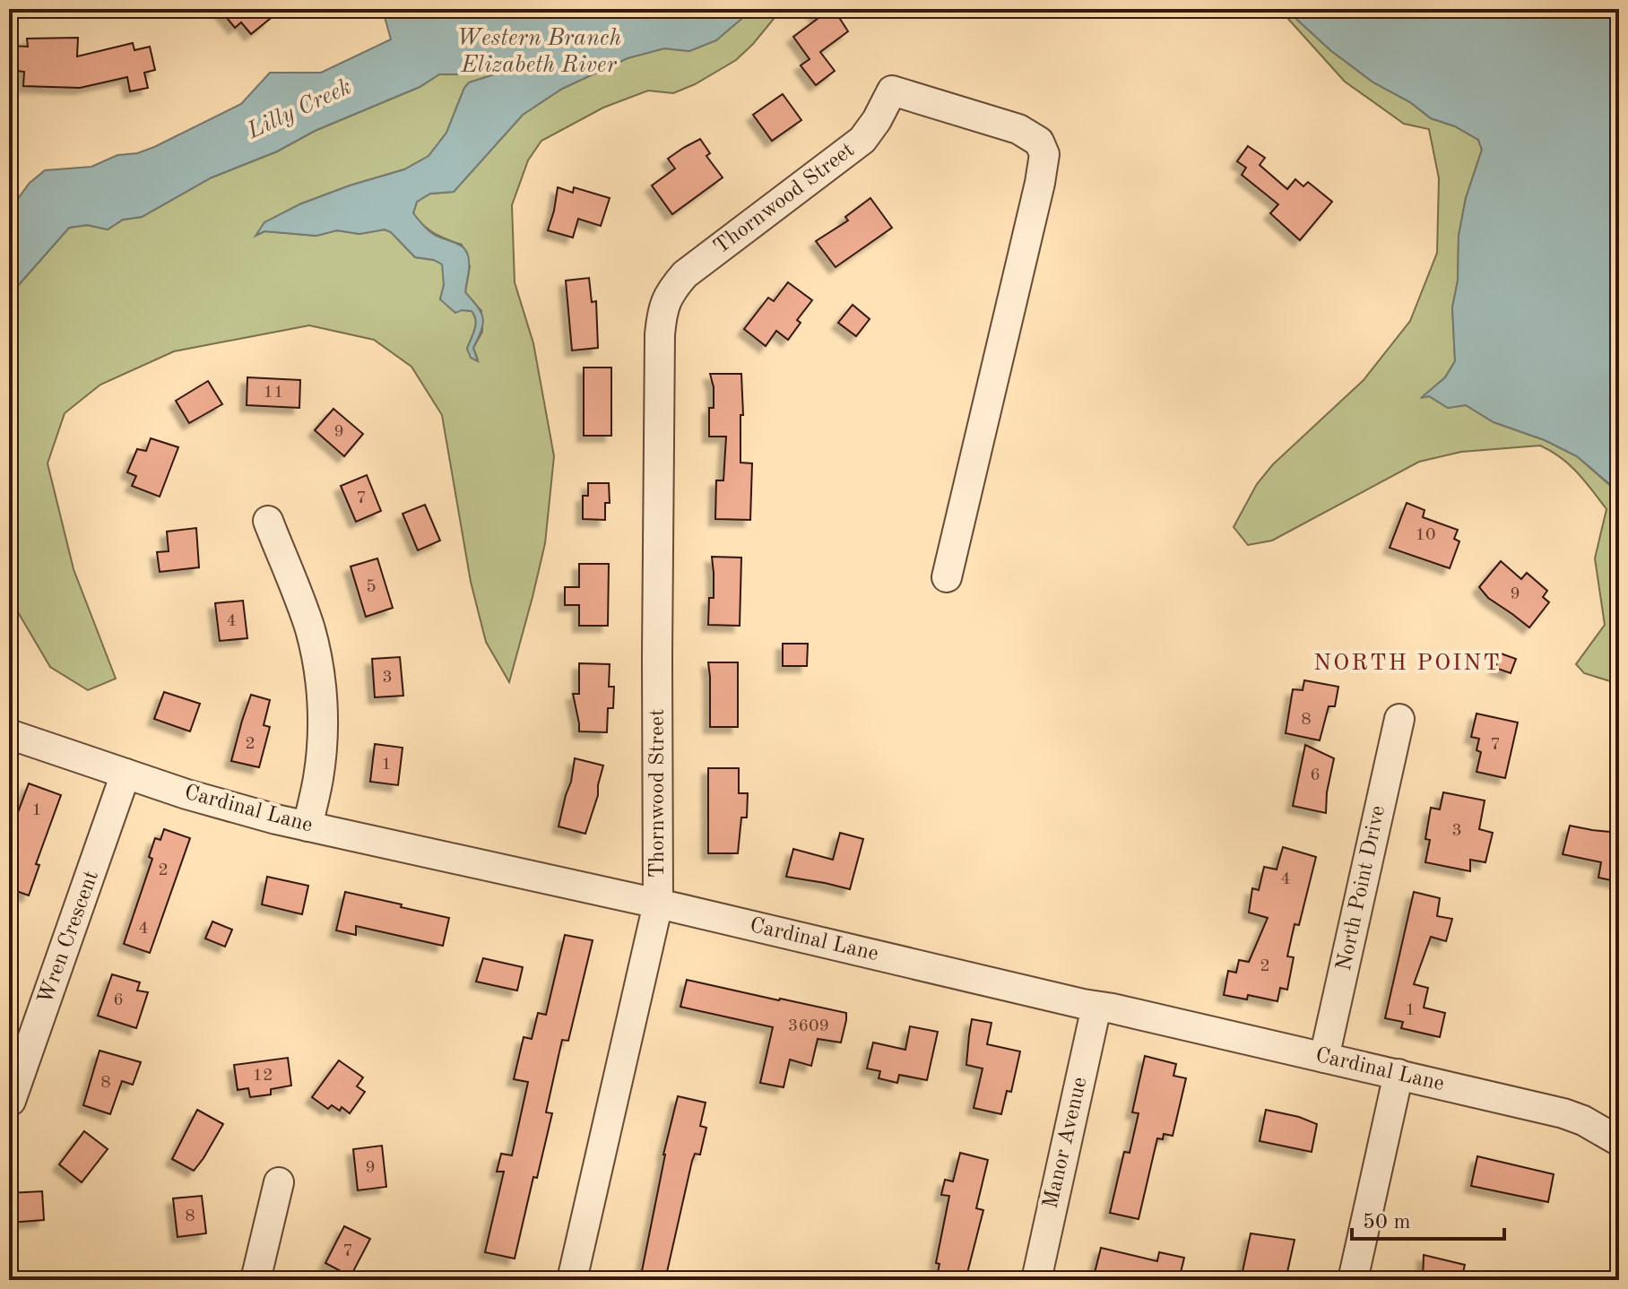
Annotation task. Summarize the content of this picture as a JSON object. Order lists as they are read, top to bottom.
{
  "streets": {
    "street": [
      "Thornwood Street",
      "Cardinal Lane",
      "North Point Drive",
      "Wren Crescent",
      "Manor Avenue"
    ]
  },
  "crossings": [
    ["Thornwood Street", "Cardinal Lane"],
    ["Cardinal Lane", "North Point Drive"],
    ["Cardinal Lane", "Wren Crescent"],
    ["Cardinal Lane", "Manor Avenue"]
  ],
  "districts": ["NORTH POINT"],
  "water": ["Western Branch Elizabeth River", "Lilly Creek"],
  "house_numbers": [
    "11",
    "9",
    "7",
    "10",
    "5",
    "9",
    "4",
    "3",
    "8",
    "2",
    "7",
    "1",
    "6",
    "1",
    "3",
    "2",
    "4",
    "4",
    "2",
    "6",
    "1",
    "3609",
    "12",
    "8",
    "9",
    "8",
    "7"
  ],
  "scale_bar": "50 m"
}
